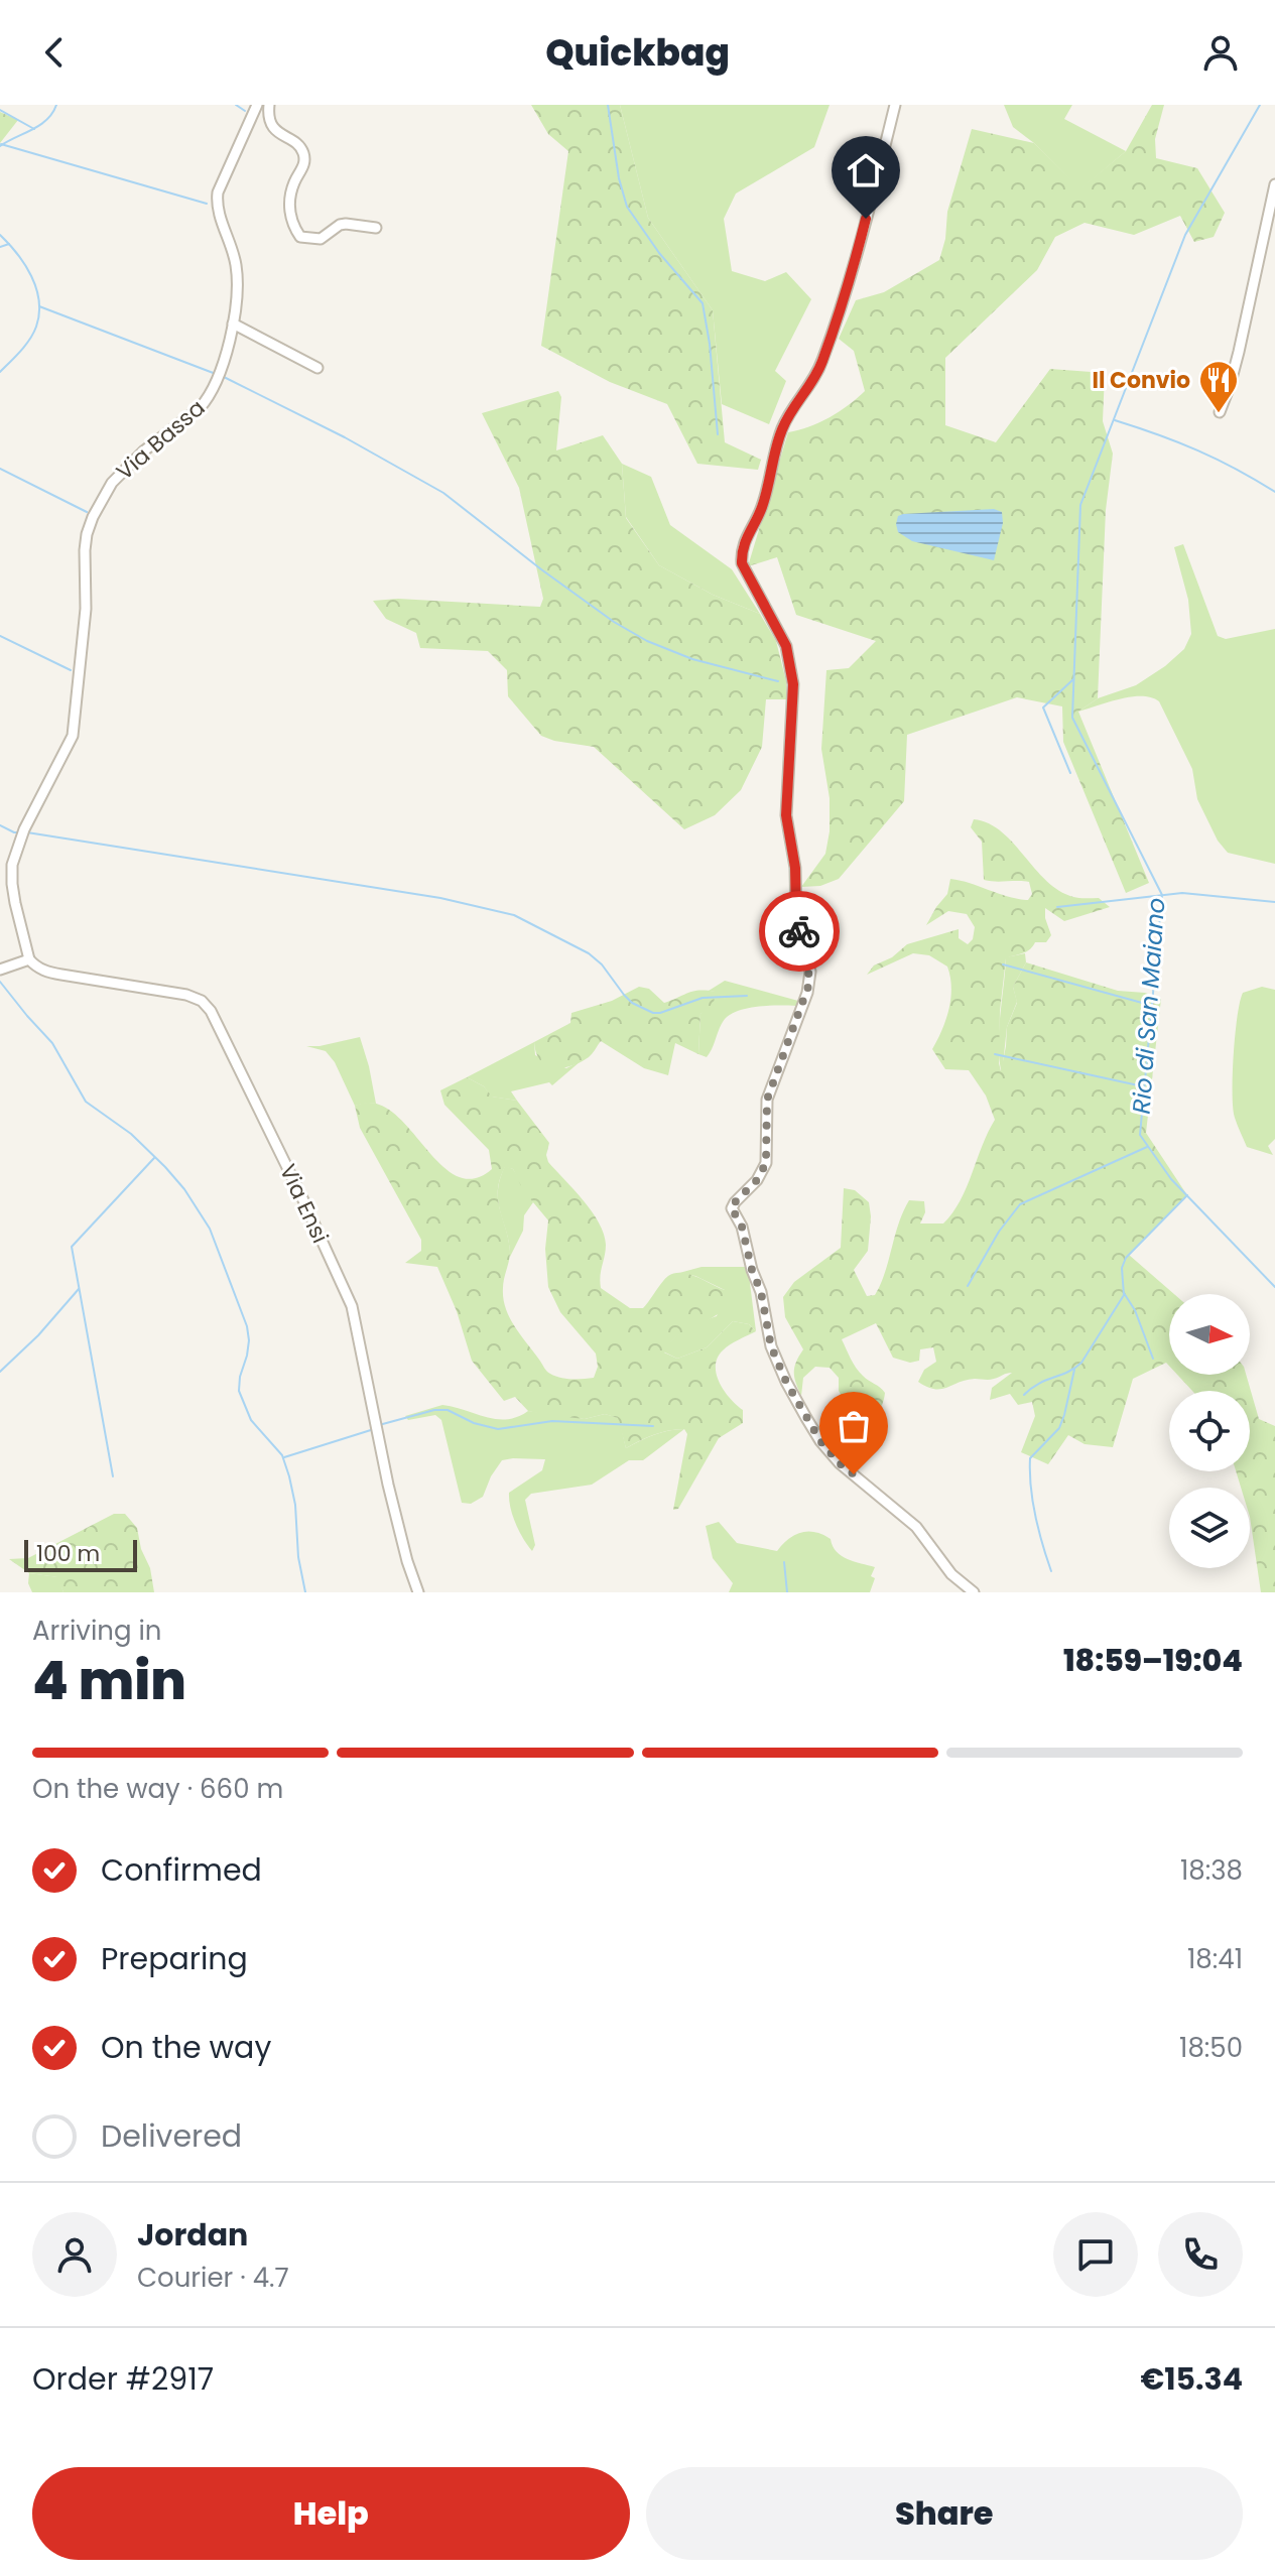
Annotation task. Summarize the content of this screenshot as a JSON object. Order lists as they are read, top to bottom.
{
  "streets": {
    "street": ["Via Bassa", "Via Ensi"]
  },
  "crossings": [
    ["Via Bassa", "Via Ensi"]
  ],
  "water": ["Rio di San Maiano"],
  "places": {
    "restaurant": ["Il Convio"]
  },
  "scale_bar": "100 m",
  "north": "right",
  "page": {
    "header": "Quickbag",
    "scale": "100 m",
    "heading": ["4 min", "Arriving in", "18:59–19:04"],
    "panel": [
      "Jordan",
      "Courier · 4.7",
      "Order #2917",
      "€15.34"
    ],
    "bar": "On the way · 660 m",
    "list": [
      ["Confirmed", "18:38"],
      ["Preparing", "18:41"],
      ["On the way", "18:50"],
      "Delivered"
    ],
    "buttons": ["Help", "Share"]
  }
}
